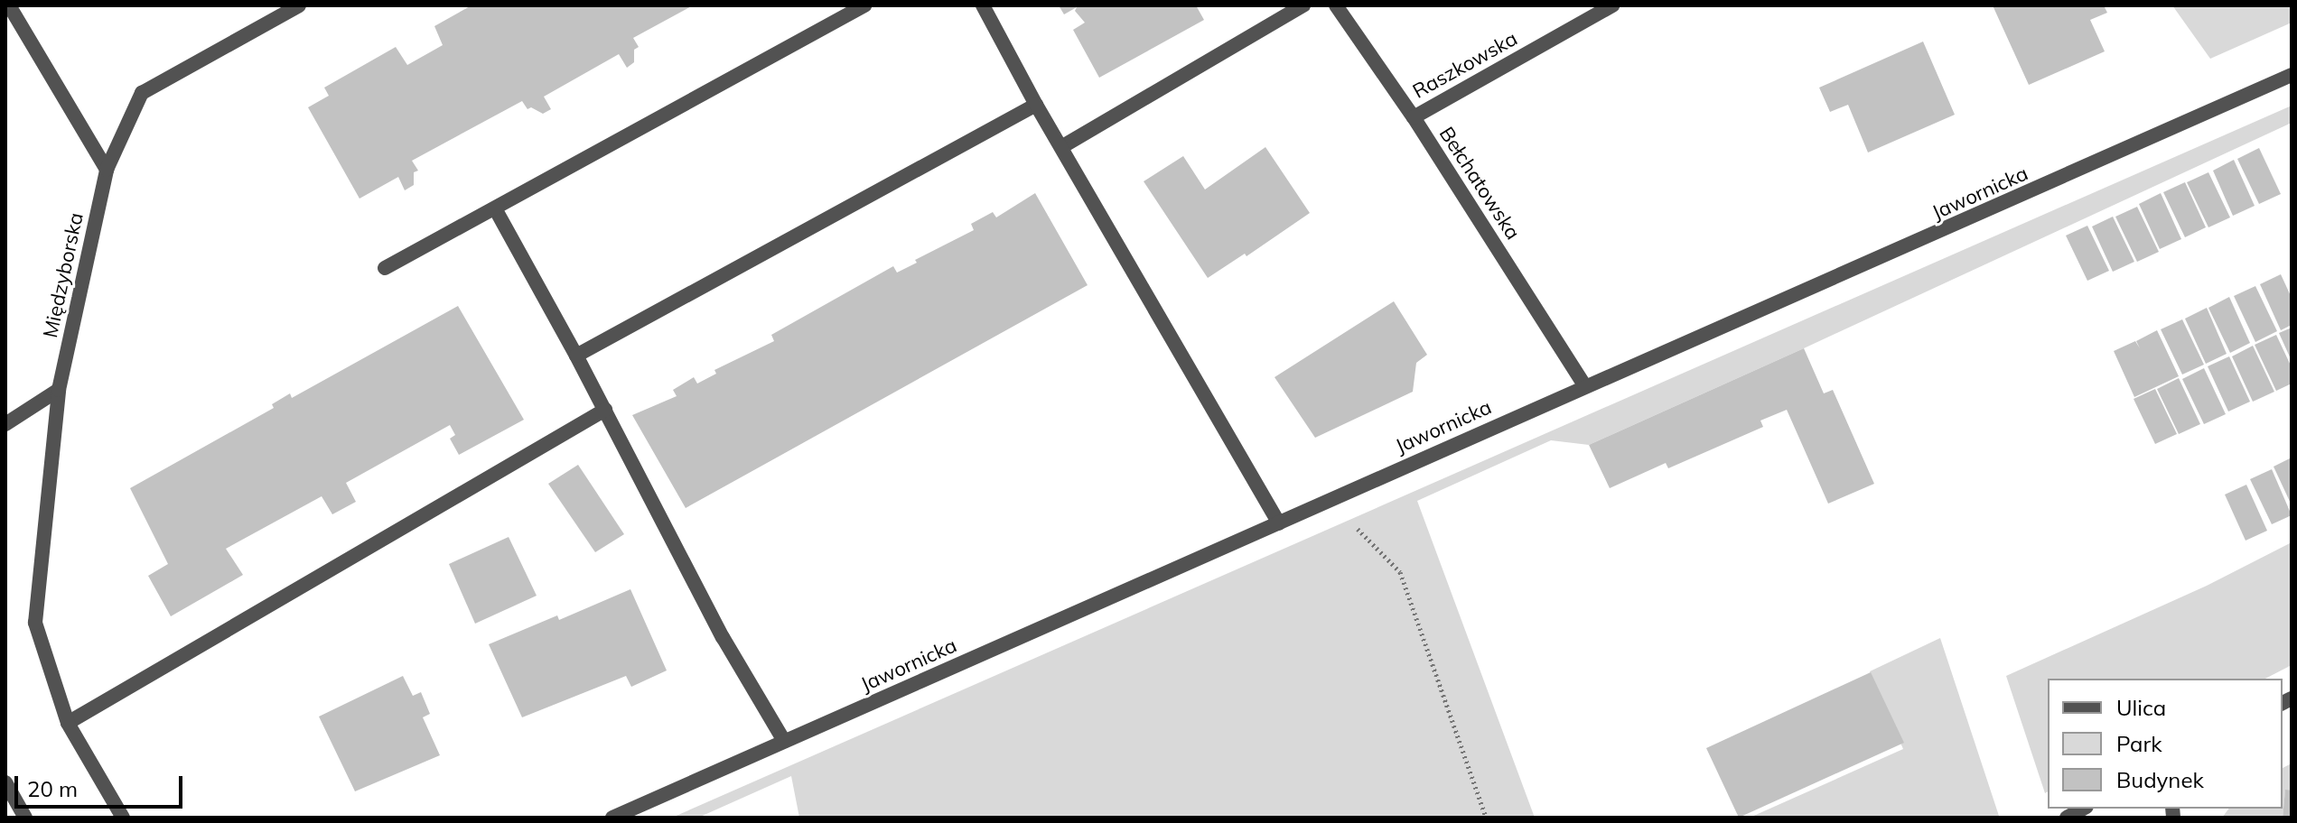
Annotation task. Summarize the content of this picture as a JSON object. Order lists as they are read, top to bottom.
{
  "streets": {
    "street": [
      "Raszkowska",
      "Bełchatowska",
      "Jawornicka",
      "Międzyborska"
    ]
  },
  "crossings": [
    ["Raszkowska", "Bełchatowska"],
    ["Bełchatowska", "Jawornicka"]
  ],
  "legend": ["Ulica", "Park", "Budynek"],
  "scale_bar": "20 m"
}
